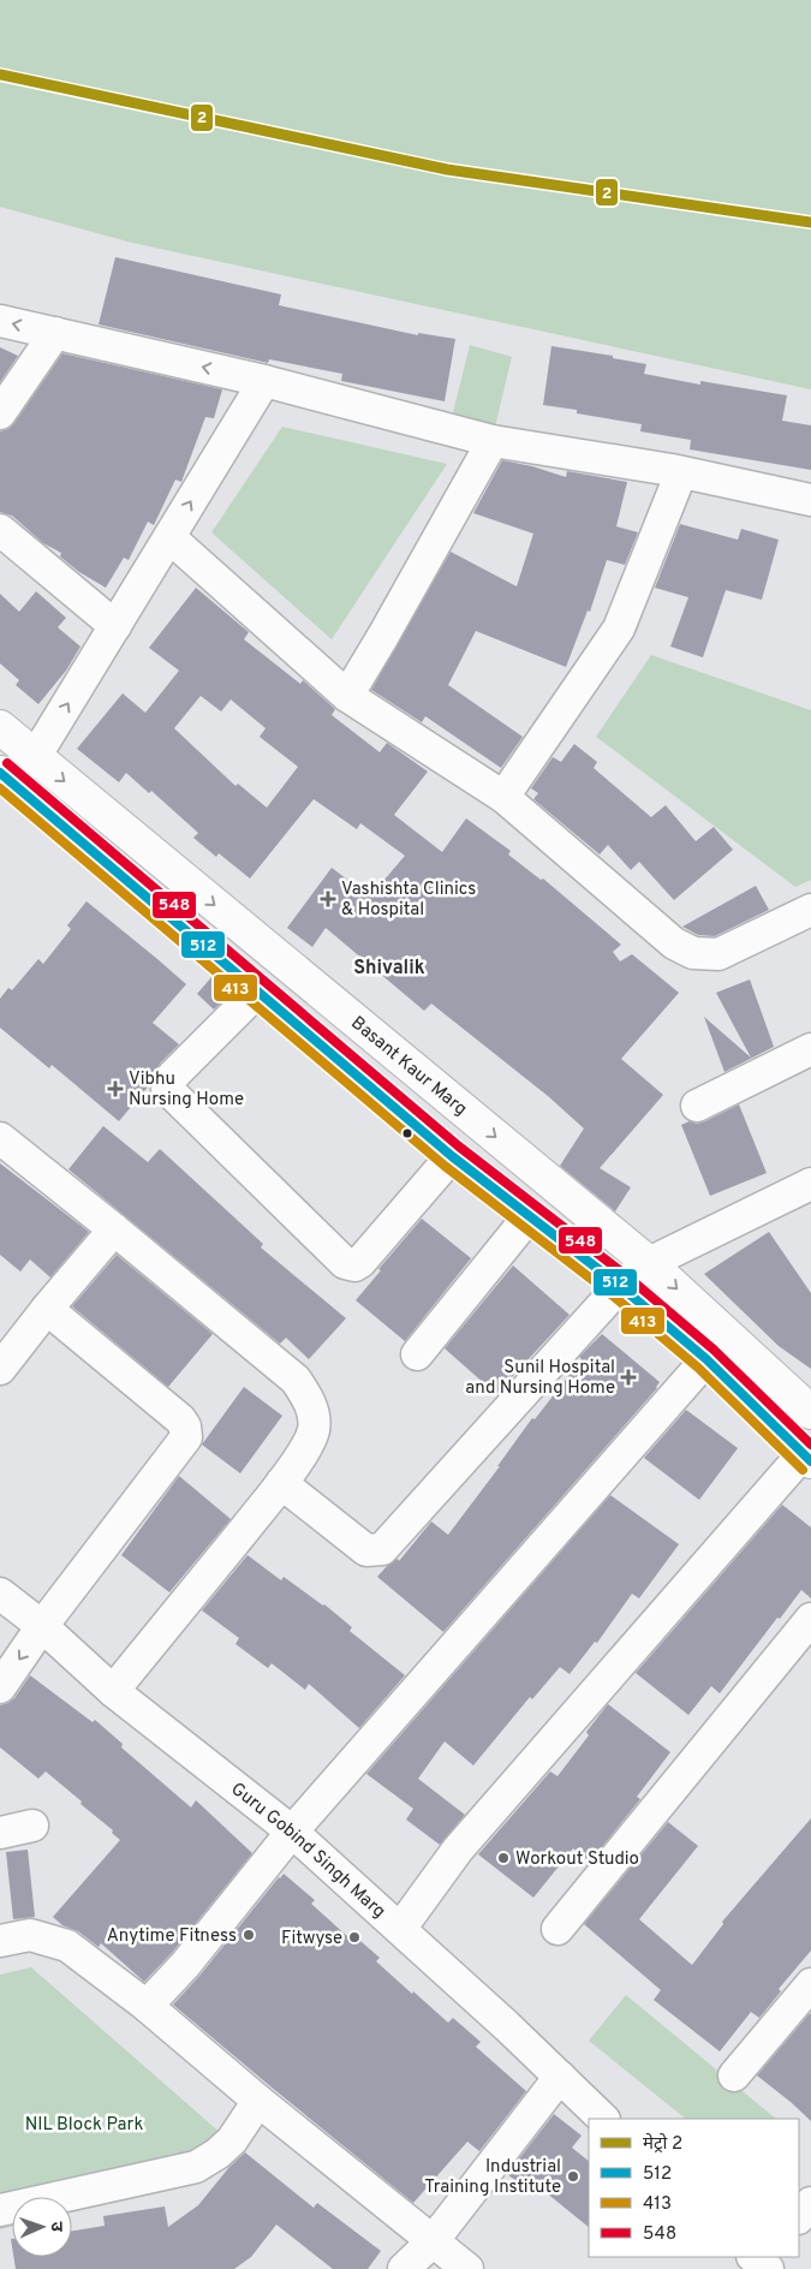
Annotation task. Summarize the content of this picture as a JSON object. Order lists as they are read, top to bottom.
{
  "streets": {
    "main road": ["Basant Kaur Marg"],
    "street": ["Guru Gobind Singh Marg"]
  },
  "districts": ["Shivalik"],
  "parks": ["NIL Block Park"],
  "places": {
    "health": ["Vashishta Clinics & Hospital", "Vibhu Nursing Home", "Sunil Hospital and Nursing Home"],
    "other": [
      "Workout Studio",
      "Anytime Fitness",
      "Fitwyse",
      "Industrial Training Institute"
    ]
  },
  "lines": [
    "metro line 2",
    "transit line 548",
    "transit line 512",
    "transit line 413"
  ],
  "legend": [
    "मेट्रो 2",
    "512",
    "413",
    "548"
  ],
  "north": "right"
}
